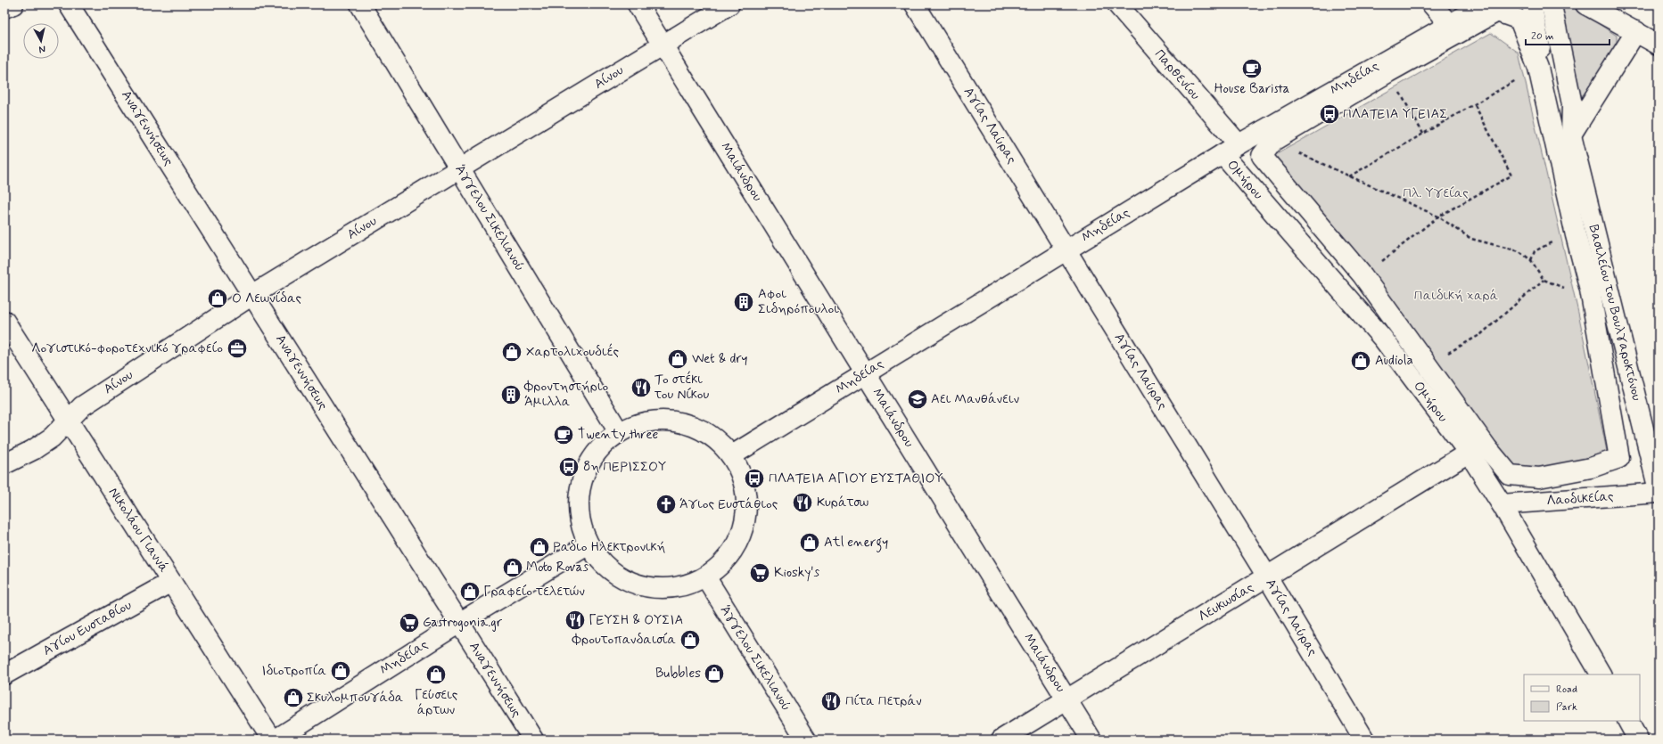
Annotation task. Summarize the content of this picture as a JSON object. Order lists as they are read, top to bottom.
{
  "streets": {
    "street": [
      "Παρθενίου",
      "Αίνου",
      "Μηδείας",
      "Αγίας Λαύρας",
      "Αναγεννήσεως",
      "Μαιάνδρου",
      "Ομήρου",
      "Άγγελου Σικελιανού",
      "Βασιλείου του Βουλγαροκτόνου",
      "Λαοδικείας",
      "Νικολάου Γιαννά",
      "Λευκωσίας",
      "Αγίου Ευσταθίου"
    ]
  },
  "crossings": [
    ["Παρθενίου", "Μηδείας"],
    ["Παρθενίου", "Ομήρου"],
    ["Αίνου", "Αναγεννήσεως"],
    ["Αίνου", "Μαιάνδρου"],
    ["Αίνου", "Άγγελου Σικελιανού"],
    ["Αίνου", "Νικολάου Γιαννά"],
    ["Μηδείας", "Αγίας Λαύρας"],
    ["Μηδείας", "Αναγεννήσεως"],
    ["Μηδείας", "Μαιάνδρου"],
    ["Μηδείας", "Ομήρου"],
    ["Αγίας Λαύρας", "Λευκωσίας"],
    ["Μαιάνδρου", "Λευκωσίας"],
    ["Ομήρου", "Λαοδικείας"],
    ["Ομήρου", "Λευκωσίας"],
    ["Νικολάου Γιαννά", "Αγίου Ευσταθίου"]
  ],
  "parks": ["Πλ. Υγείας", "Παιδική χαρά"],
  "places": {
    "cafe": ["House Barista", "Twenty three"],
    "bus stop": ["ΠΛΑΤΕΙΑ ΥΓΕΙΑΣ", "8η ΠΕΡΙΣΣΟΥ", "ΠΛΑΤΕΙΑ ΑΓΙΟΥ ΕΥΣΤΑΘΙΟΥ"],
    "shop": [
      "Ο Λεωνίδας",
      "Χαρτολιχουδιές",
      "Wet & dry",
      "Audiola",
      "Atl energy",
      "Ραδιο Ηλεκτρονική",
      "Moto Rovas",
      "Γραφείο τελετών",
      "Φρουτοπανδαισία",
      "Ιδιοτροπία",
      "Bubbles",
      "Γεύσεις άρτων",
      "Σκυλομπουγάδα"
    ],
    "building": ["Αφοι Σιδηρόπουλοι", "Φροντηστήριο Άμιλλα"],
    "office": ["Λογιστικό-φοροτεχνικό γραφείο"],
    "restaurant": [
      "Το στέκι του Νίκου",
      "Κυράτσω",
      "ΓΕΥΣΗ & ΟΥΣΙΑ",
      "Πίτα Πετράν"
    ],
    "school or university": ["Αει Μανθάνειν"],
    "church": ["Άγιος Ευστάθιος"],
    "supermarket": ["Kiosky's", "Gastrogonia.gr"]
  },
  "legend": ["Road", "Park"],
  "scale_bar": "20 m",
  "north": "bottom"
}
